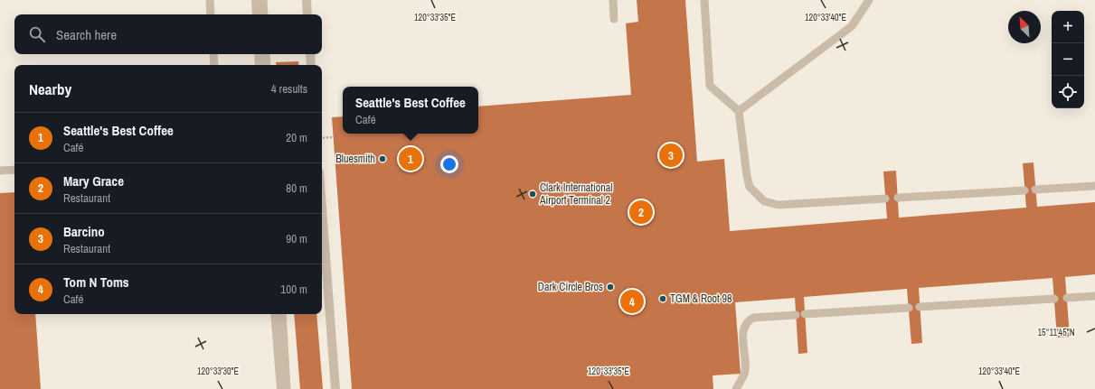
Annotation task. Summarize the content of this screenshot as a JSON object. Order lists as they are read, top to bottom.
{
  "places": [
    "Bluesmith",
    "Clark International Airport Terminal 2",
    "Dark Circle Bros",
    "TGM & Root 98"
  ],
  "north": "top left",
  "page": {
    "map_buttons": ["+", "−"],
    "search": "Search here",
    "heading": ["Nearby", "4 results"],
    "popup": ["Seattle's Best Coffee", "Café"],
    "list": [
      {
        "mark": "1",
        "name": "Seattle's Best Coffee",
        "note": "Café",
        "value": "20 m"
      },
      {
        "mark": "2",
        "name": "Mary Grace",
        "note": "Restaurant",
        "value": "80 m"
      },
      {
        "mark": "3",
        "name": "Barcino",
        "note": "Restaurant",
        "value": "90 m"
      },
      {
        "mark": "4",
        "name": "Tom N Toms",
        "note": "Café",
        "value": "100 m"
      }
    ],
    "pins": [
      "3",
      "1",
      "2",
      "4"
    ]
  },
  "coordinates": [
    "120°33'35\"E",
    "120°33'40\"E",
    "15°11'45\"N",
    "120°33'30\"E"
  ]
}
